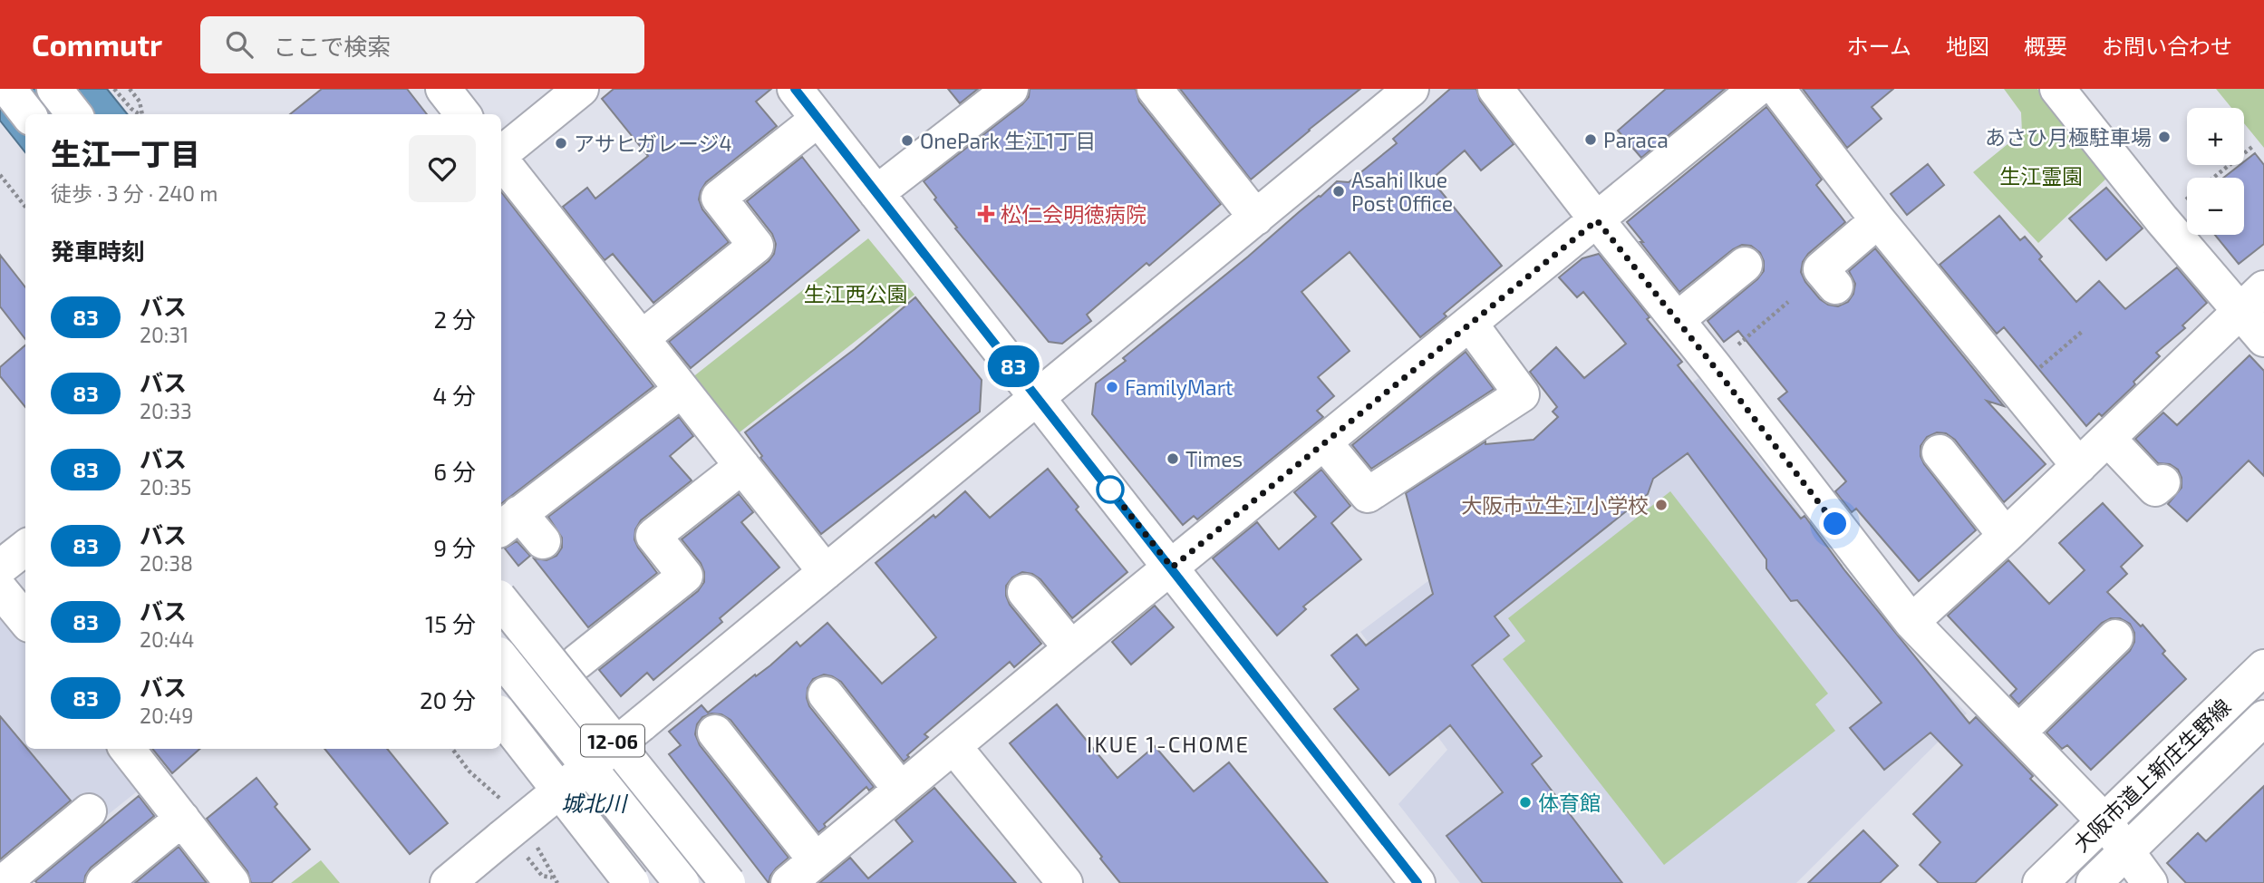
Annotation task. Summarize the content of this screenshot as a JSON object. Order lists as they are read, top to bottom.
{
  "streets": {
    "main road": ["12-06", "大阪市道上新庄生野線"]
  },
  "districts": ["IKUE 1-CHOME"],
  "water": ["城北川"],
  "parks": ["生江霊園", "生江西公園"],
  "places": {
    "other": [
      "あさひ月極駐車場",
      "Paraca",
      "OnePark 生江1丁目",
      "アサヒガレージ4",
      "Asahi Ikue Post Office",
      "FamilyMart",
      "Times",
      "大阪市立生江小学校",
      "体育館"
    ],
    "health": ["松仁会明徳病院"]
  },
  "lines": ["bus line 83"],
  "page": {
    "header": "Commutr",
    "search": "ここで検索",
    "nav": [
      "ホーム",
      "地図",
      "概要",
      "お問い合わせ"
    ],
    "on_map": "83",
    "map_buttons": ["+", "−"],
    "heading": [
      ["生江一丁目", "徒歩 · 3 分 · 240 m"],
      "発車時刻"
    ],
    "list": [
      {
        "mark": "83",
        "name": "バス",
        "note": "20:31",
        "value": "2 分"
      },
      {
        "mark": "83",
        "name": "バス",
        "note": "20:33",
        "value": "4 分"
      },
      {
        "mark": "83",
        "name": "バス",
        "note": "20:35",
        "value": "6 分"
      },
      {
        "mark": "83",
        "name": "バス",
        "note": "20:38",
        "value": "9 分"
      },
      {
        "mark": "83",
        "name": "バス",
        "note": "20:44",
        "value": "15 分"
      },
      {
        "mark": "83",
        "name": "バス",
        "note": "20:49",
        "value": "20 分"
      }
    ]
  }
}
